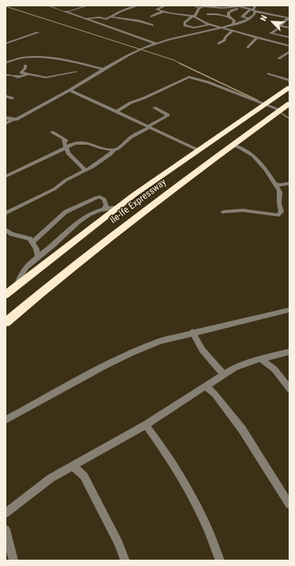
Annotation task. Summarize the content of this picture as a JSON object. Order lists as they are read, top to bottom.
{
  "streets": {
    "highway": ["Ile-Ife Expressway"]
  },
  "north": "top left"
}
